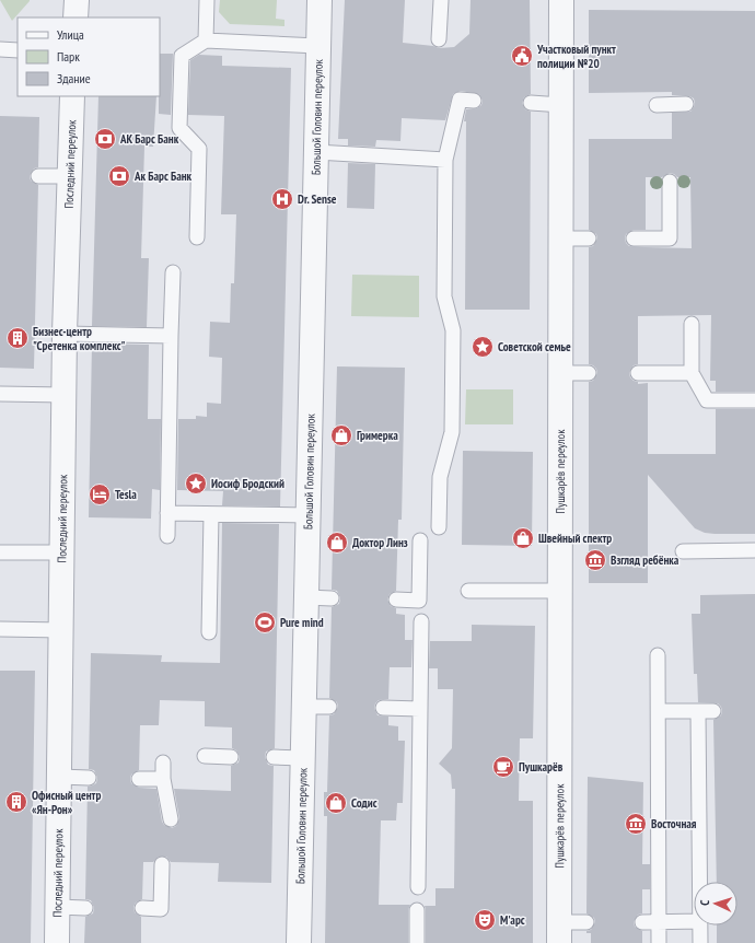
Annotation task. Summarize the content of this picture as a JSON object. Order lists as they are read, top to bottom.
{
  "streets": {
    "street": ["Большой Головин переулок", "Последний переулок", "Пушкарёв переулок"]
  },
  "places": {
    "public building": ["Участковый пункт полиции №20"],
    "bank": ["АК Барс Банк", "Ак Барс Банк"],
    "hospital": ["Dr. Sense"],
    "building": ["Бизнес-центр \"Сретенка комплекс\"", "Офисный центр «Ян-Рон»"],
    "place": ["Советской семье", "Иосиф Бродский"],
    "shop": [
      "Гримерка",
      "Швейный спектр",
      "Доктор Линз",
      "Содис"
    ],
    "hotel": ["Tesla"],
    "museum": ["Взгляд ребёнка", "Восточная"],
    "sports": ["Pure mind"],
    "cafe": ["Пушкарёв"],
    "theatre": ["М'арс"]
  },
  "legend": ["Улица", "Парк", "Здание"],
  "north": "left"
}
